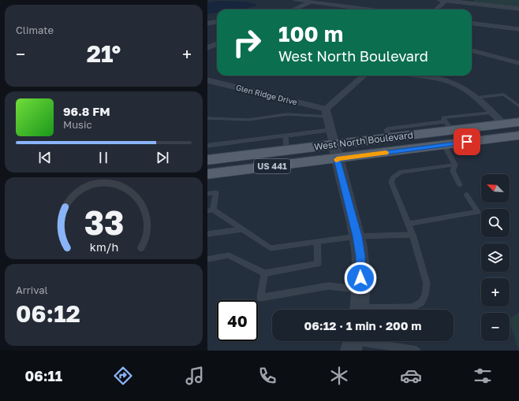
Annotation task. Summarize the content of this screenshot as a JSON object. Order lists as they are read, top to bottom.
{
  "streets": {
    "main road": ["West North Boulevard", "US 441"],
    "street": ["Glen Ridge Drive"]
  },
  "north": "top left",
  "page": {
    "tile": [
      "Climate",
      ["Arrival", "06:12"]
    ],
    "turn": ["100 m", "West North Boulevard"],
    "heat": ["−", "21°", "+"],
    "song": ["96.8 FM", "Music"],
    "map_buttons": ["+", "−"],
    "limit": "40",
    "trip": "06:12 · 1 min · 200 m",
    "tabs": "06:11",
    "gauge": ["33", "km/h"]
  }
}
